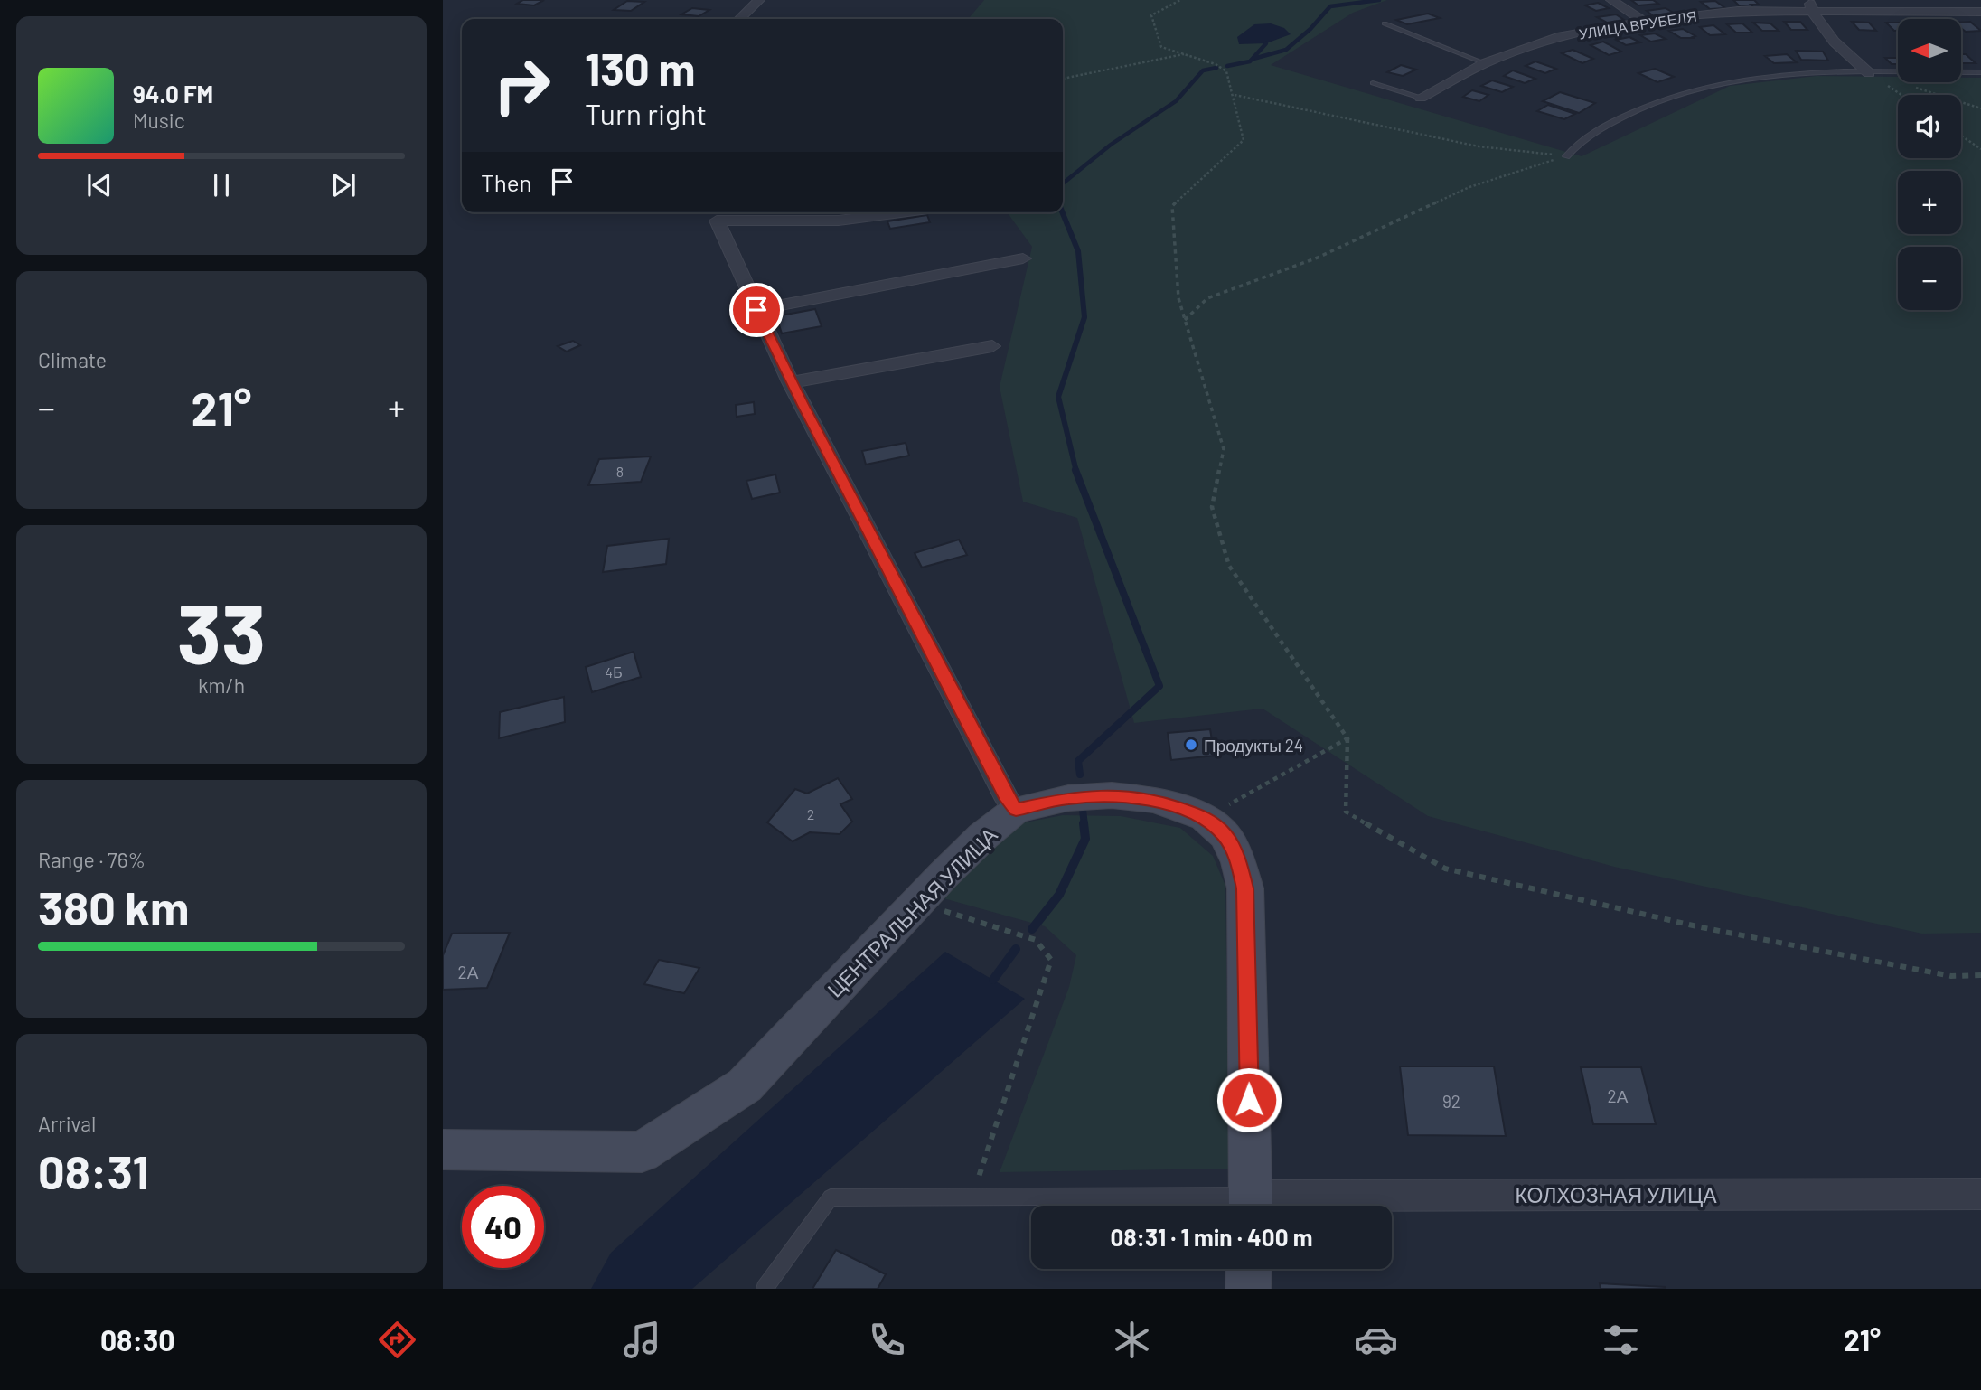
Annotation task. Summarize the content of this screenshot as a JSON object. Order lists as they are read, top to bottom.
{
  "streets": {
    "street": ["УЛИЦА ВРУБЕЛЯ", "ЦЕНТРАЛЬНАЯ УЛИЦА", "КОЛХОЗНАЯ УЛИЦА"]
  },
  "crossings": [
    ["ЦЕНТРАЛЬНАЯ УЛИЦА", "КОЛХОЗНАЯ УЛИЦА"]
  ],
  "places": ["Продукты 24"],
  "house_numbers": [
    "8",
    "4Б",
    "2",
    "2А",
    "2А",
    "92"
  ],
  "north": "left",
  "page": {
    "map_buttons": ["+", "−"],
    "turn": ["130 m", "Turn right"],
    "song": ["94.0 FM", "Music"],
    "then": "Then",
    "tile": [
      "Climate",
      ["33", "km/h"],
      ["Range · 76%", "380 km"],
      ["Arrival", "08:31"]
    ],
    "heat": ["−", "21°", "+"],
    "limit": "40",
    "trip": "08:31 · 1 min · 400 m",
    "tabs": ["08:30", "21°"]
  }
}
